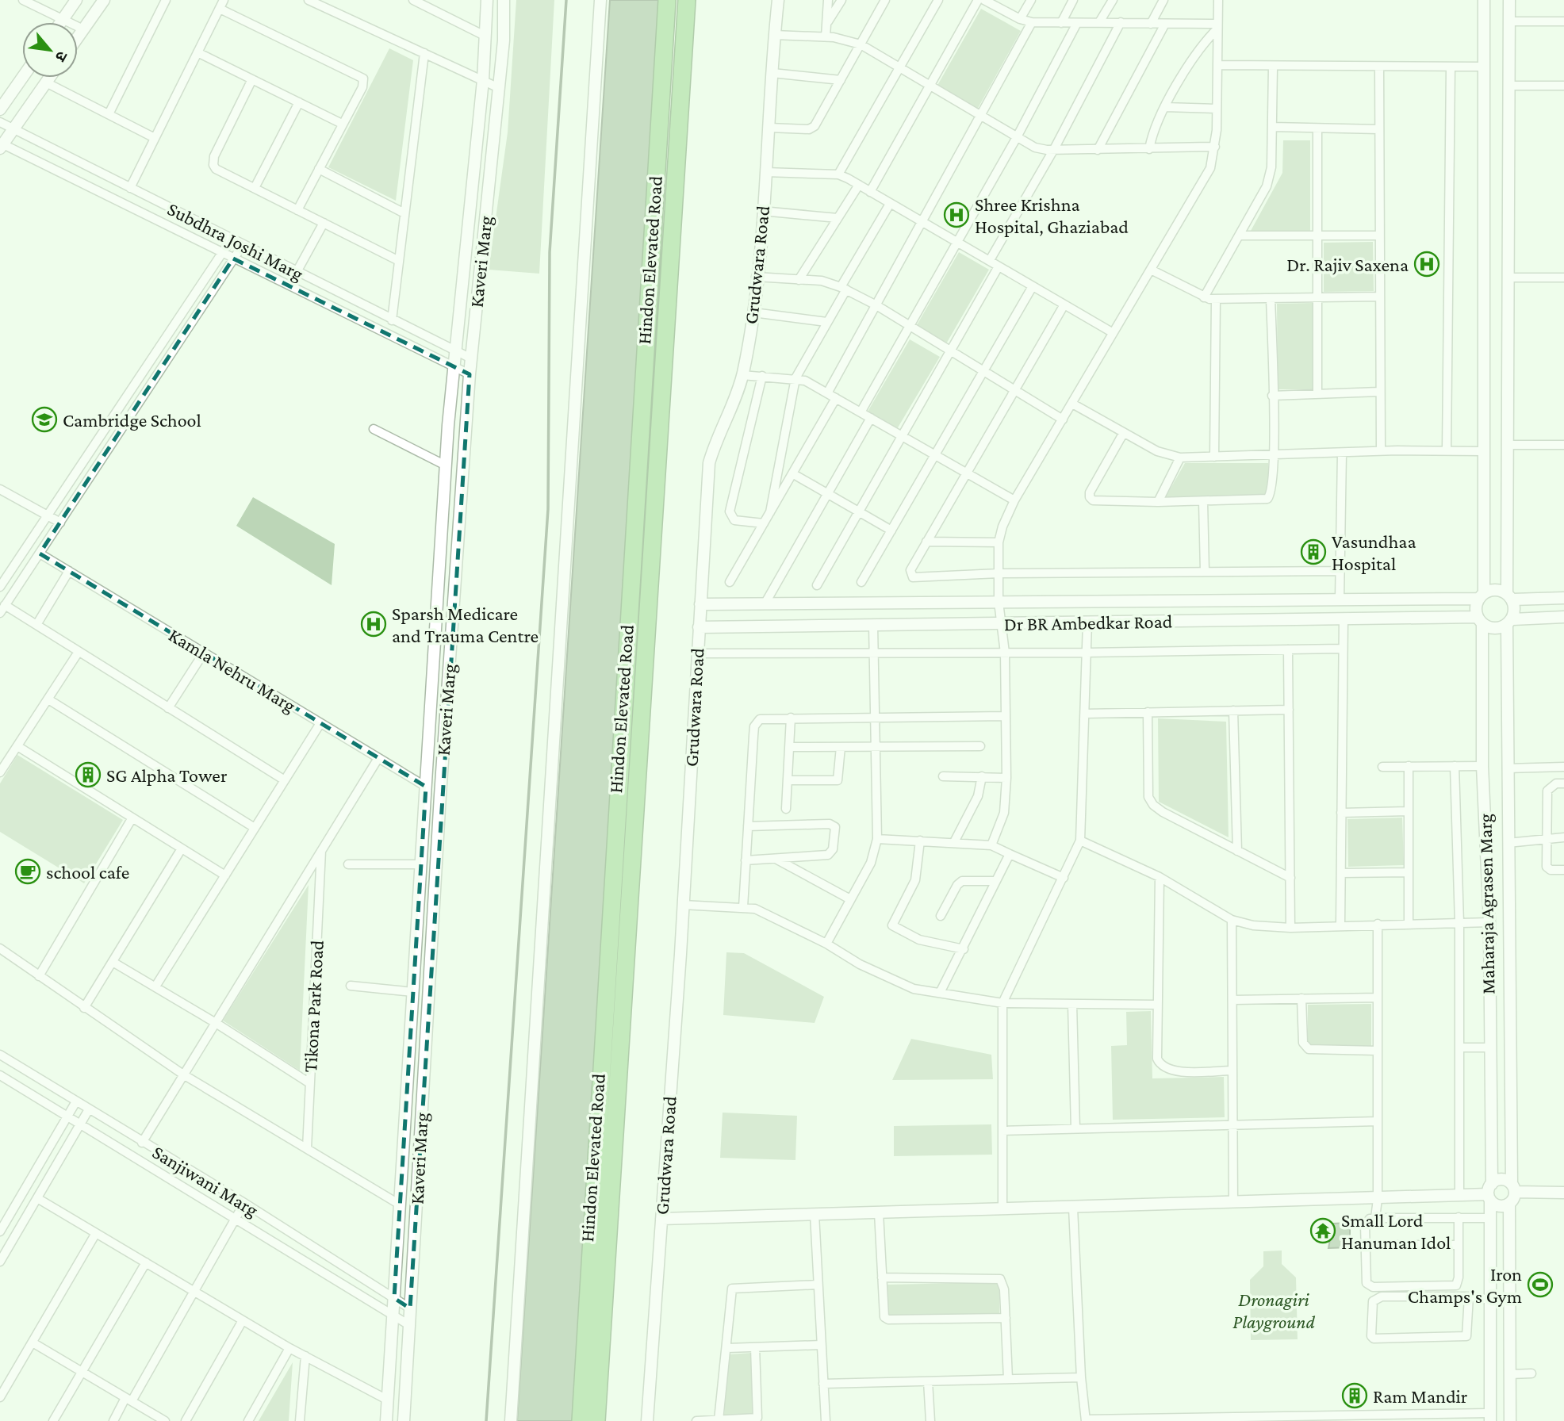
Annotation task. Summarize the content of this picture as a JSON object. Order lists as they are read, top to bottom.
{
  "streets": {
    "highway": ["Hindon Elevated Road"],
    "street": [
      "Subdhra Joshi Marg",
      "Kaveri Marg",
      "Grudwara Road",
      "Dr BR Ambedkar Road",
      "Kamla Nehru Marg",
      "Maharaja Agrasen Marg",
      "Tikona Park Road",
      "Sanjiwani Marg"
    ]
  },
  "crossings": [
    ["Subdhra Joshi Marg", "Kaveri Marg"],
    ["Kaveri Marg", "Kamla Nehru Marg"],
    ["Kaveri Marg", "Sanjiwani Marg"],
    ["Grudwara Road", "Dr BR Ambedkar Road"],
    ["Dr BR Ambedkar Road", "Maharaja Agrasen Marg"],
    ["Kamla Nehru Marg", "Tikona Park Road"]
  ],
  "parks": ["Dronagiri Playground"],
  "places": {
    "hospital": ["Shree Krishna Hospital, Ghaziabad", "Dr. Rajiv Saxena", "Sparsh Medicare and Trauma Centre"],
    "school or university": ["Cambridge School"],
    "building": ["Vasundhaa Hospital", "SG Alpha Tower", "Ram Mandir"],
    "cafe": ["school cafe"],
    "temple": ["Small Lord Hanuman Idol"],
    "sports": ["Iron Champs's Gym"]
  },
  "north": "bottom right"
}
